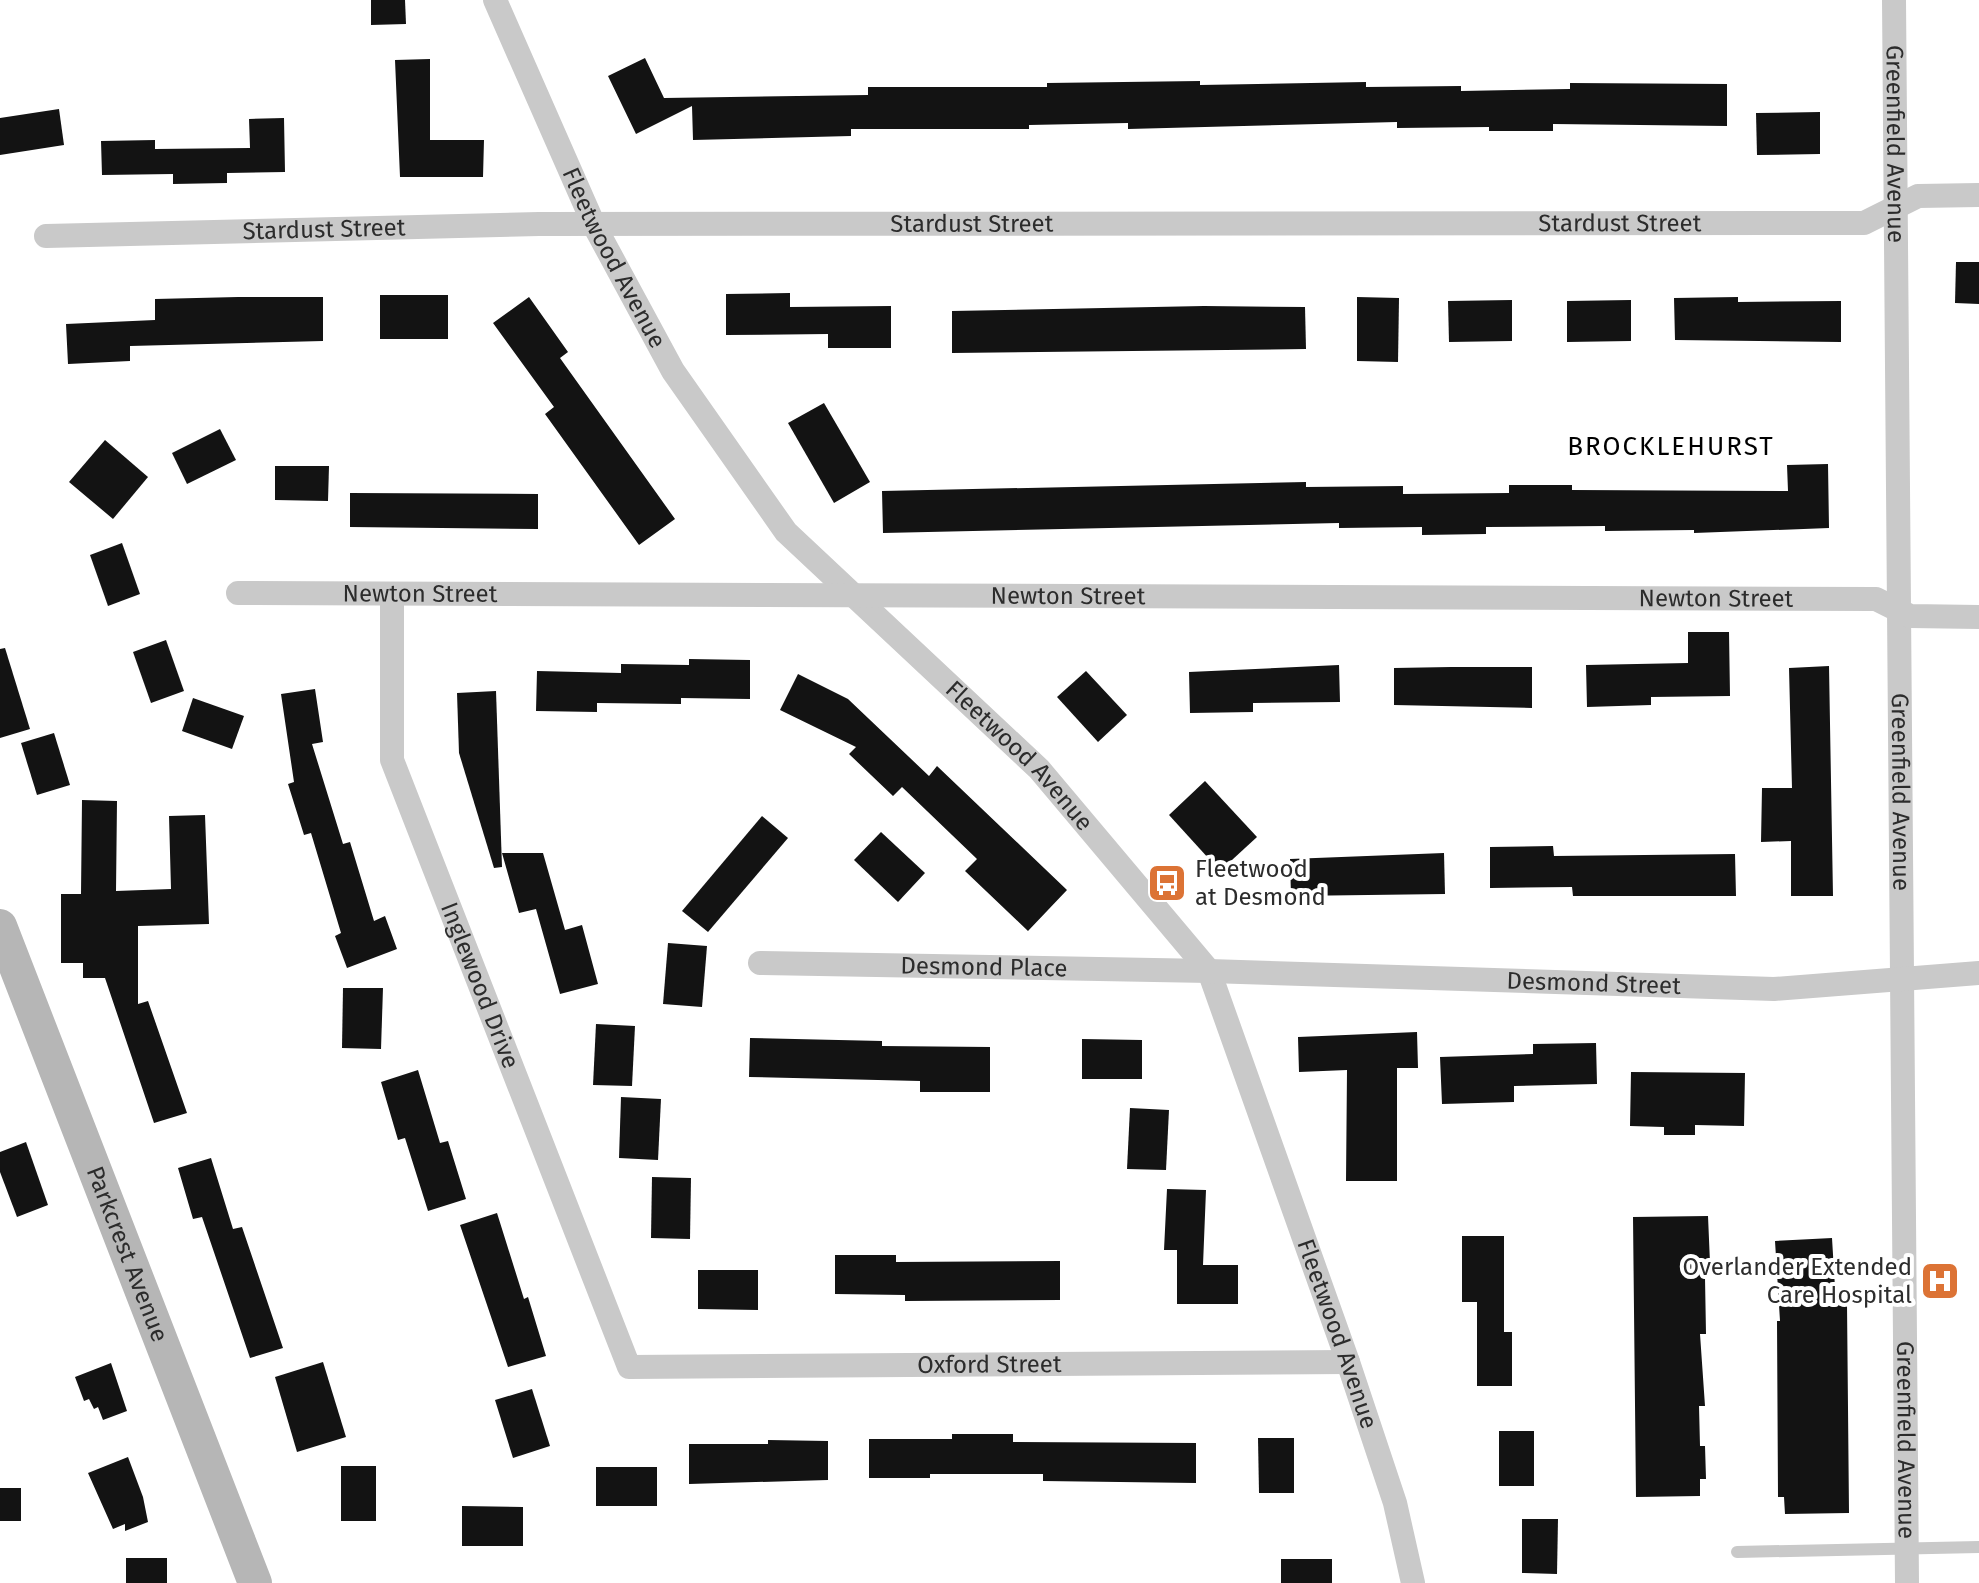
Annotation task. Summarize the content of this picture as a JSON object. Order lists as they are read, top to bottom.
{
  "streets": {
    "street": [
      "Greenfield Avenue",
      "Stardust Street",
      "Fleetwood Avenue",
      "Newton Street",
      "Desmond Place",
      "Desmond Street",
      "Inglewood Drive",
      "Parkcrest Avenue",
      "Oxford Street"
    ]
  },
  "crossings": [
    ["Greenfield Avenue", "Stardust Street"],
    ["Greenfield Avenue", "Newton Street"],
    ["Greenfield Avenue", "Desmond Street"],
    ["Stardust Street", "Fleetwood Avenue"],
    ["Fleetwood Avenue", "Newton Street"],
    ["Fleetwood Avenue", "Desmond Place"],
    ["Fleetwood Avenue", "Desmond Street"],
    ["Fleetwood Avenue", "Oxford Street"],
    ["Newton Street", "Inglewood Drive"],
    ["Desmond Place", "Desmond Street"],
    ["Inglewood Drive", "Oxford Street"]
  ],
  "districts": ["BROCKLEHURST"],
  "places": {
    "bus stop": ["Fleetwood at Desmond"],
    "hospital": ["Overlander Extended Care Hospital"]
  }
}
